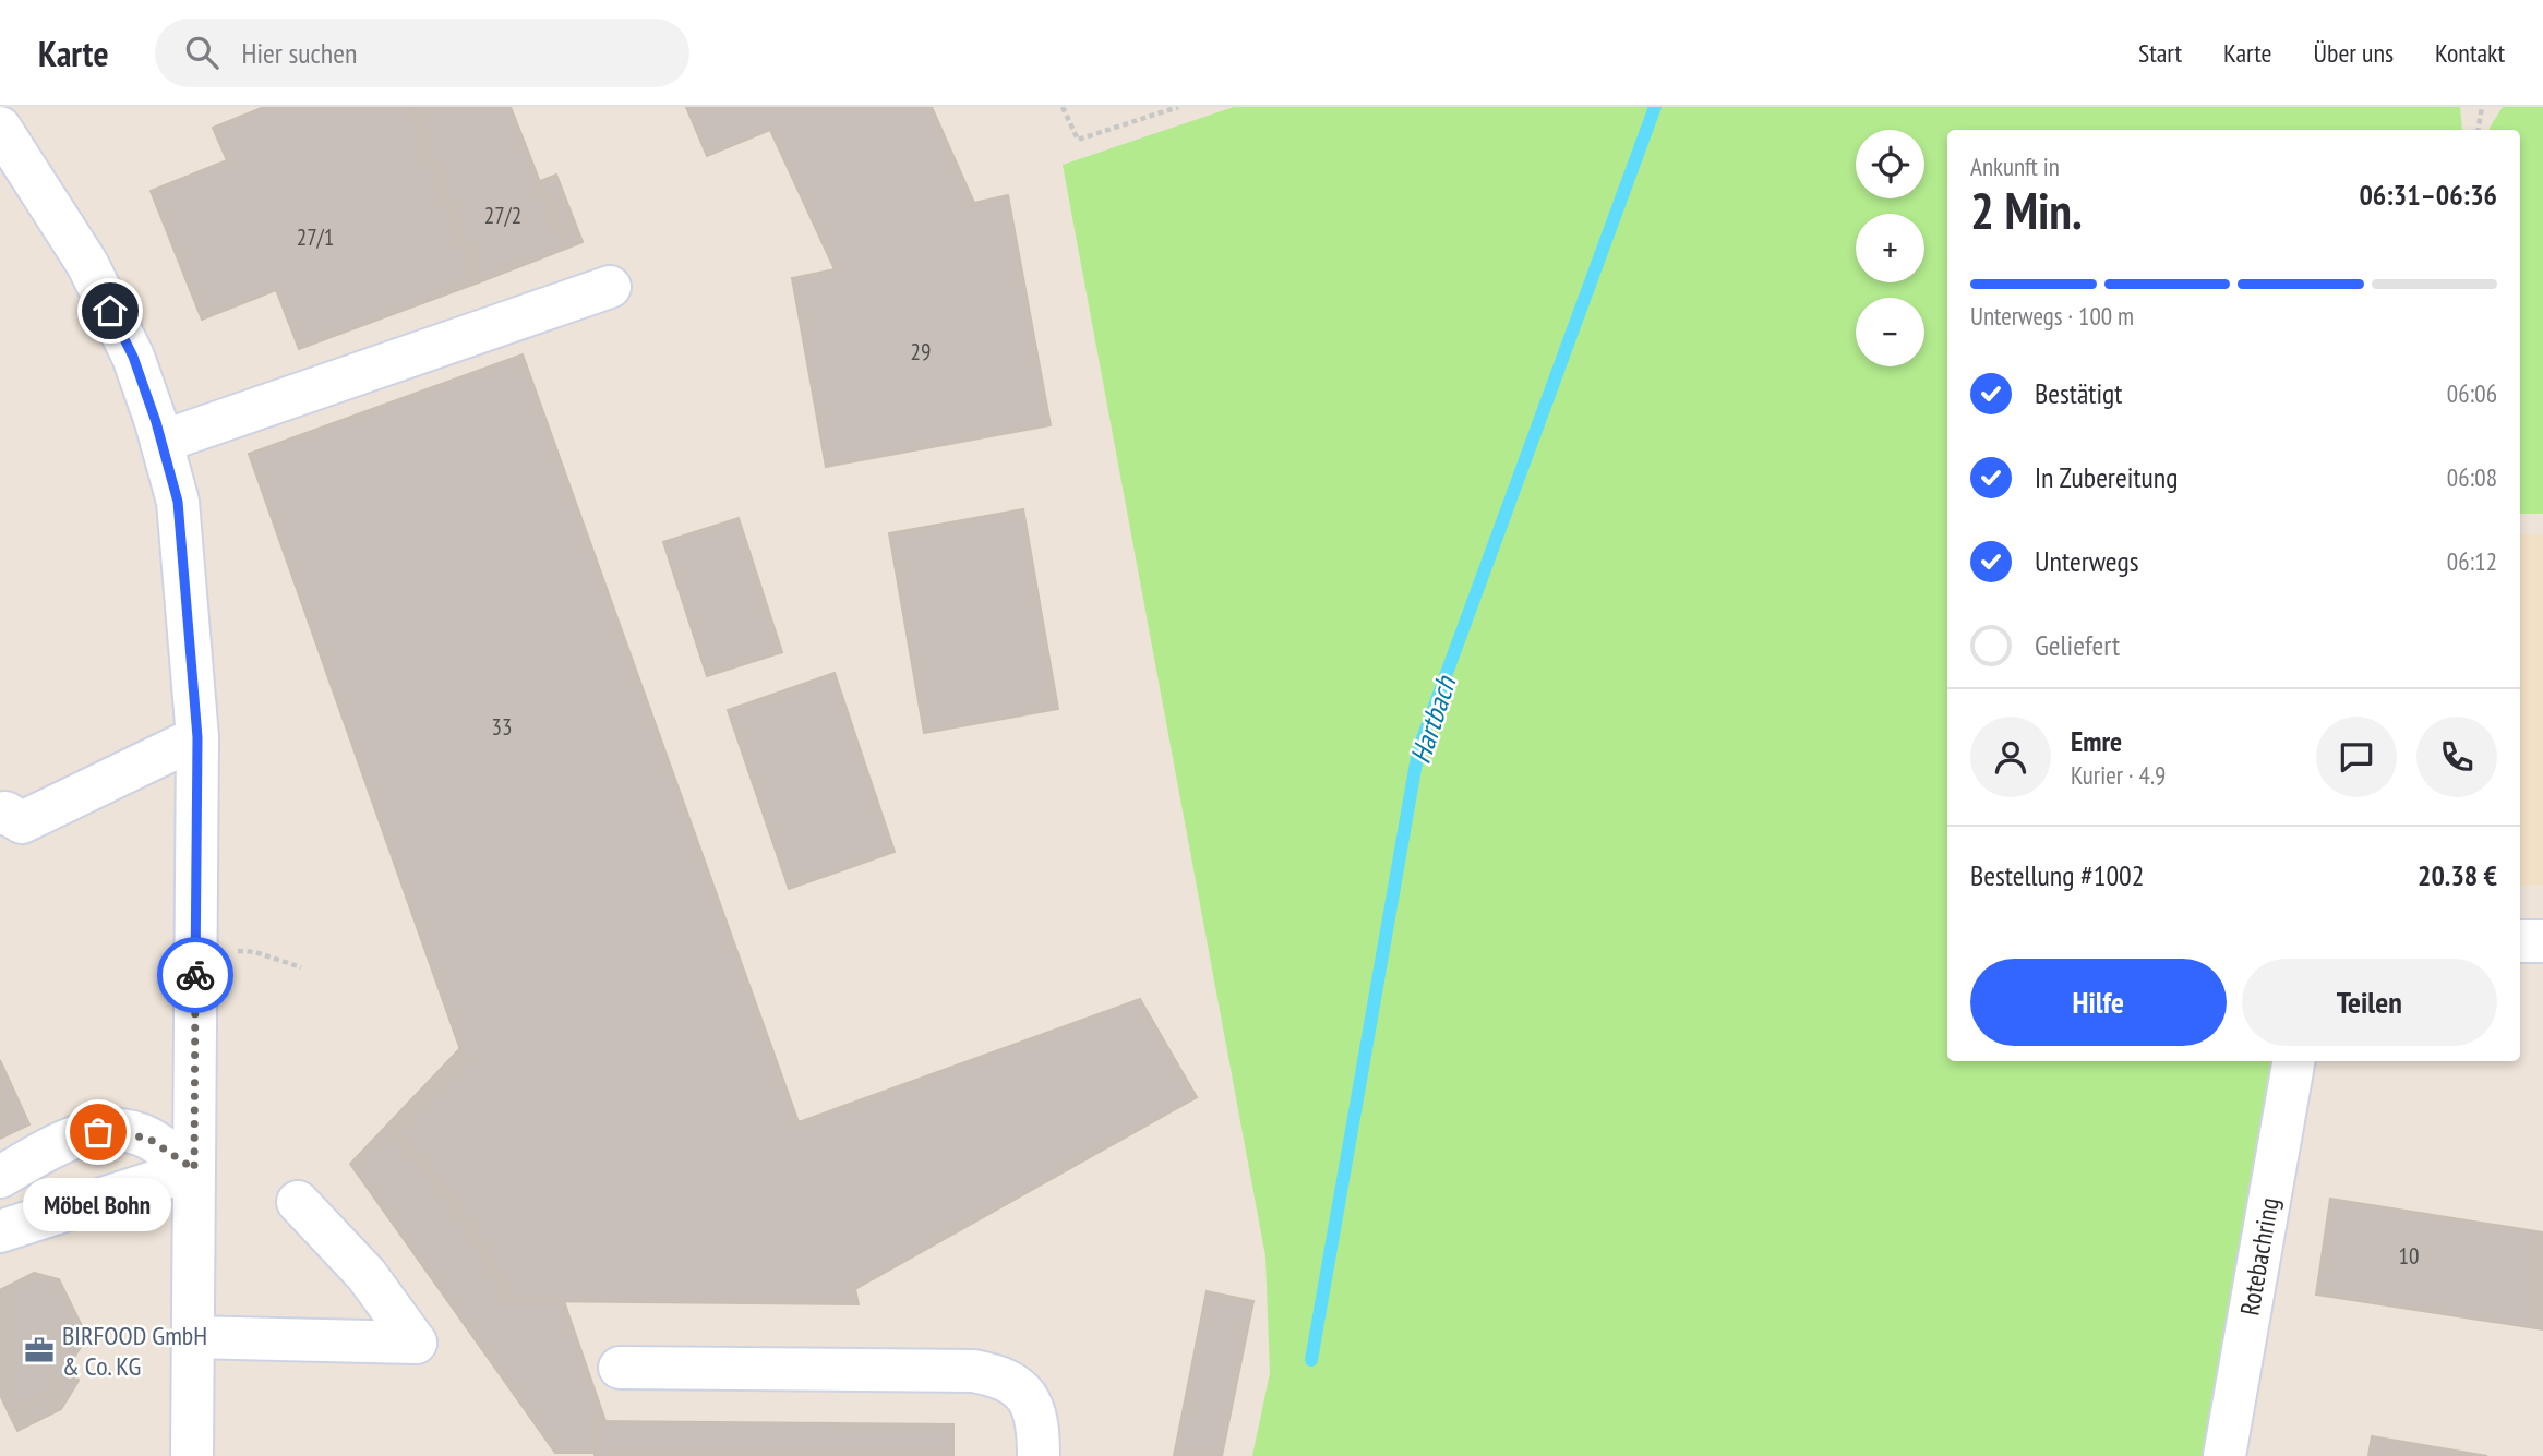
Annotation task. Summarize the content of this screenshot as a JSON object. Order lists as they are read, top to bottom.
{
  "streets": {
    "street": ["Rotebachring"]
  },
  "water": ["Hartbach"],
  "places": {
    "other": ["Möbel Bohn"],
    "office": ["BIRFOOD GmbH & Co. KG"]
  },
  "house_numbers": [
    "27/2",
    "27/1",
    "29",
    "33",
    "10"
  ],
  "page": {
    "header": "Karte",
    "search": "Hier suchen",
    "nav": [
      "Start",
      "Karte",
      "Über uns",
      "Kontakt"
    ],
    "map_buttons": ["+", "−"],
    "heading": ["2 Min.", "Ankunft in", "06:31–06:36"],
    "panel": [
      "Emre",
      "Kurier · 4.9",
      "Bestellung #1002",
      "20.38 €"
    ],
    "bar": "Unterwegs · 100 m",
    "list": [
      ["Bestätigt", "06:06"],
      ["In Zubereitung", "06:08"],
      ["Unterwegs", "06:12"],
      "Geliefert"
    ],
    "buttons": ["Hilfe", "Teilen"],
    "bubble": "Möbel Bohn"
  }
}
